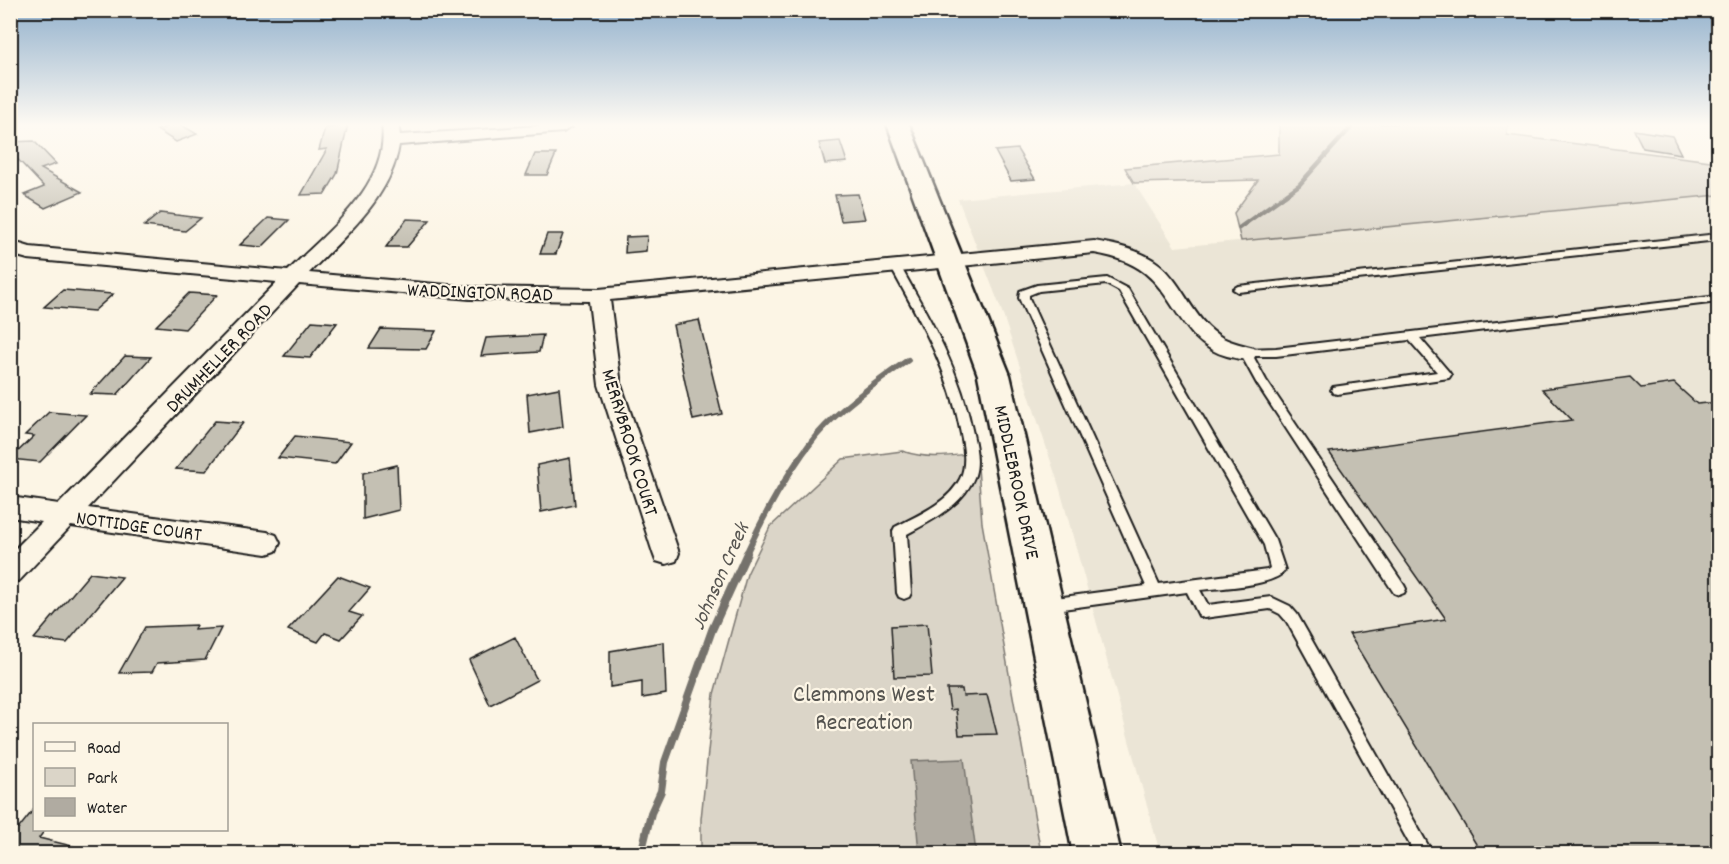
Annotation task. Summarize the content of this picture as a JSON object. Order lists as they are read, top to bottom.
{
  "streets": {
    "street": [
      "WADDINGTON ROAD",
      "DRUMHELLER ROAD",
      "MERRYBROOK COURT",
      "MIDDLEBROOK DRIVE",
      "NOTTIDGE COURT"
    ]
  },
  "crossings": [
    ["WADDINGTON ROAD", "DRUMHELLER ROAD"],
    ["WADDINGTON ROAD", "MERRYBROOK COURT"],
    ["WADDINGTON ROAD", "MIDDLEBROOK DRIVE"],
    ["DRUMHELLER ROAD", "NOTTIDGE COURT"]
  ],
  "water": ["Johnson Creek"],
  "parks": ["Clemmons West Recreation"],
  "legend": ["Road", "Park", "Water"]
}
